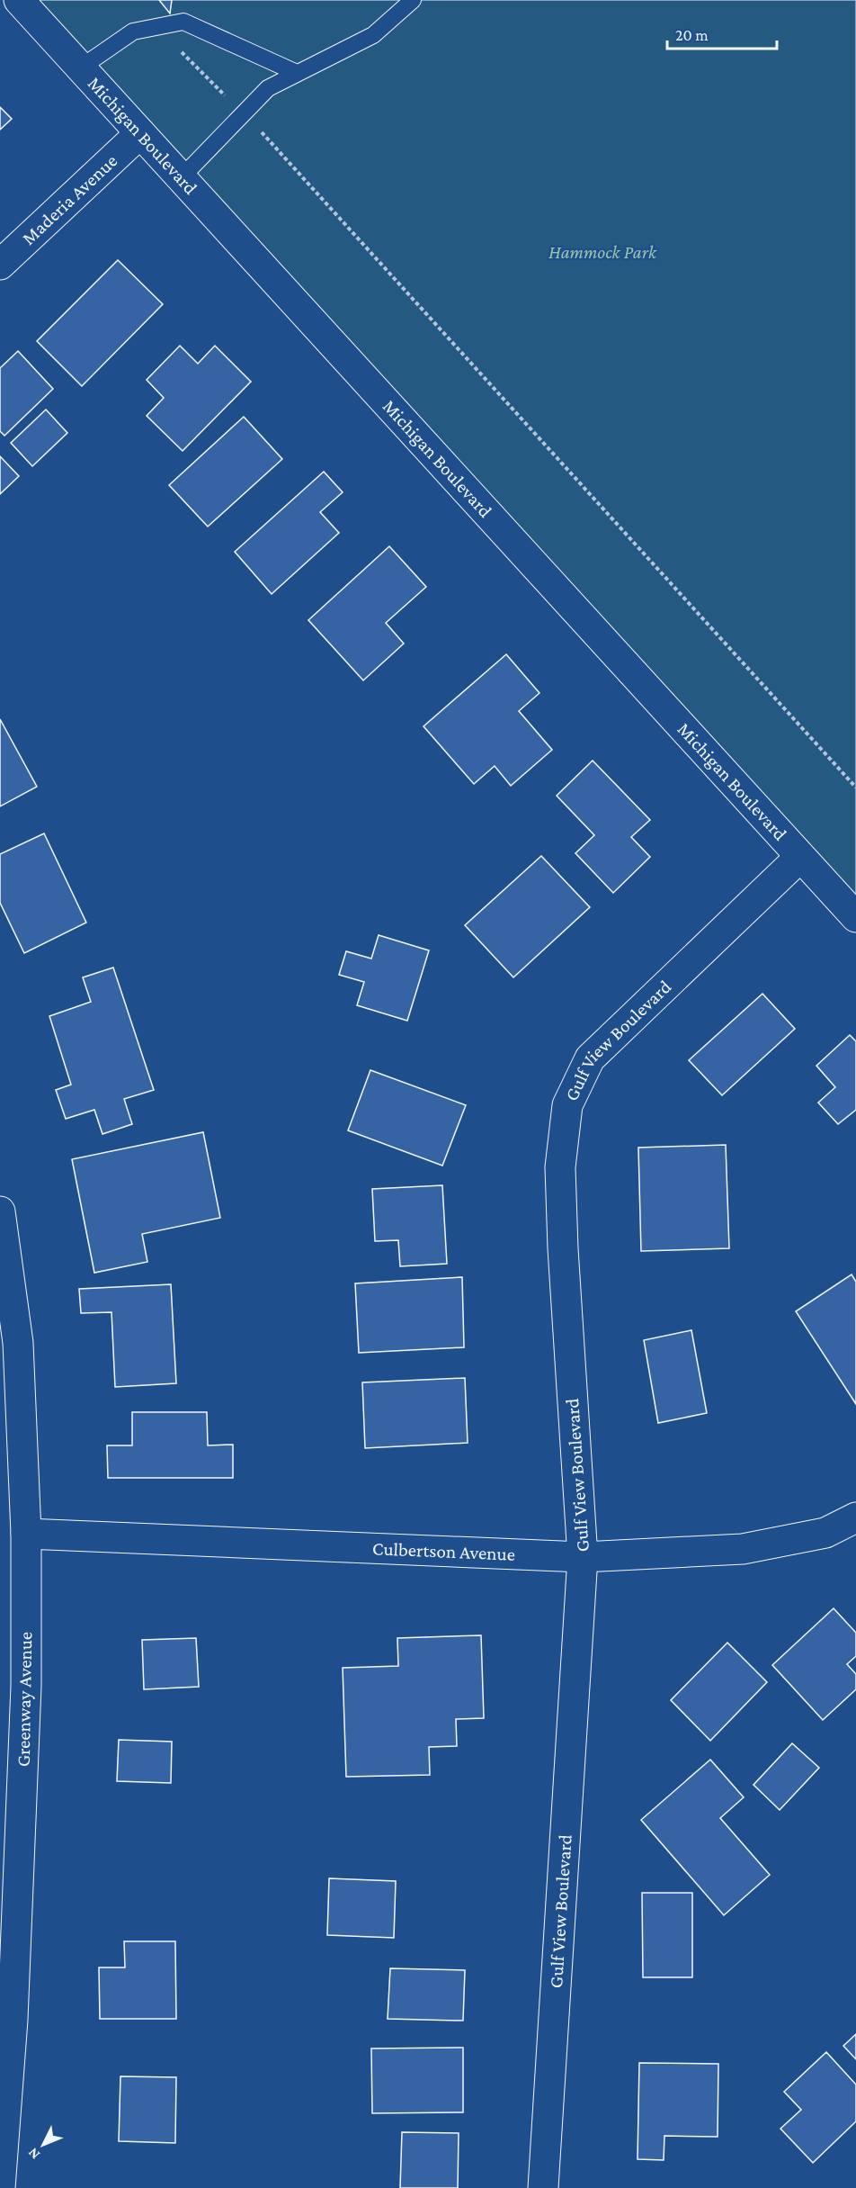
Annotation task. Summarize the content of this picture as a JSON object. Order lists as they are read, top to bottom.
{
  "streets": {
    "street": [
      "Michigan Boulevard",
      "Maderia Avenue",
      "Gulf View Boulevard",
      "Culbertson Avenue",
      "Greenway Avenue"
    ]
  },
  "crossings": [
    ["Michigan Boulevard", "Maderia Avenue"],
    ["Michigan Boulevard", "Gulf View Boulevard"],
    ["Gulf View Boulevard", "Culbertson Avenue"],
    ["Culbertson Avenue", "Greenway Avenue"]
  ],
  "parks": ["Hammock Park"],
  "scale_bar": "20 m",
  "north": "bottom left"
}
